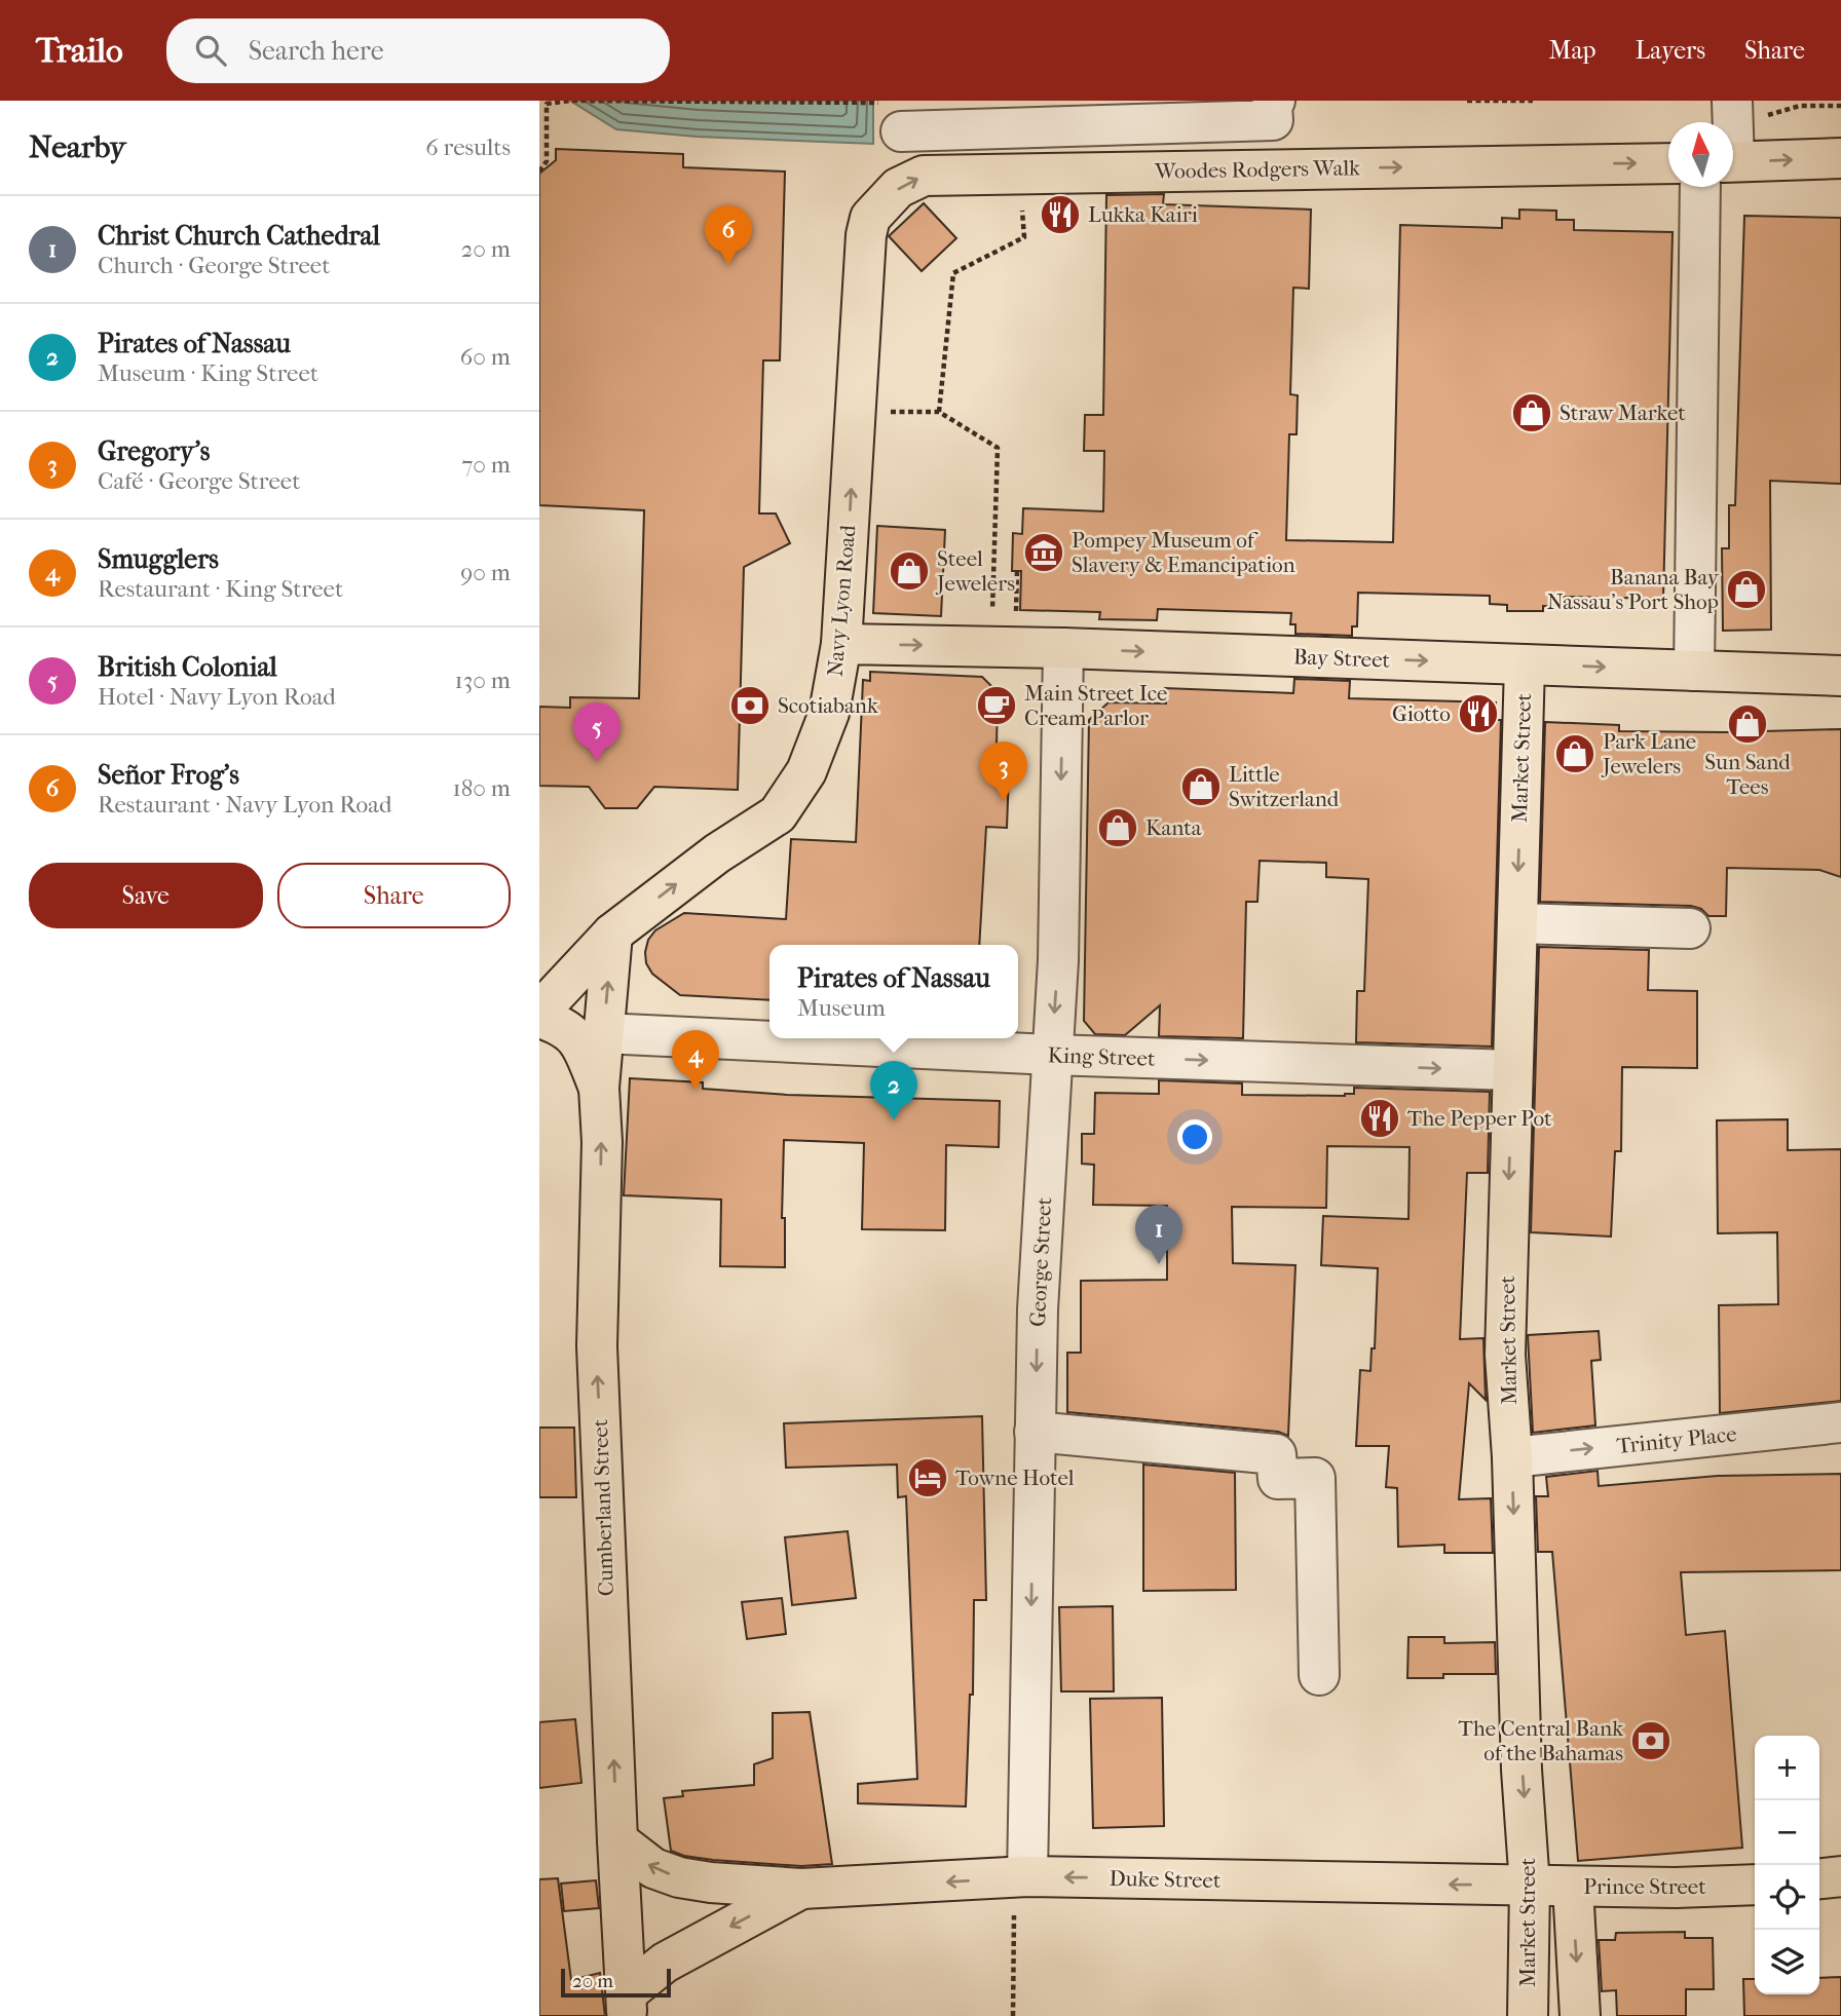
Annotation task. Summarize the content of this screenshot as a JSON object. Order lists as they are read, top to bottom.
{
  "streets": {
    "main road": [
      "Woodes Rodgers Walk",
      "Navy Lyon Road",
      "Bay Street",
      "Market Street",
      "Cumberland Street",
      "Duke Street",
      "Prince Street"
    ],
    "street": ["King Street", "George Street", "Trinity Place"]
  },
  "crossings": [
    ["Woodes Rodgers Walk", "Navy Lyon Road"],
    ["Navy Lyon Road", "Bay Street"],
    ["Navy Lyon Road", "Cumberland Street"],
    ["Bay Street", "Market Street"],
    ["Bay Street", "George Street"],
    ["Market Street", "King Street"],
    ["Market Street", "Trinity Place"],
    ["Market Street", "Duke Street"],
    ["Market Street", "Prince Street"],
    ["King Street", "George Street"],
    ["King Street", "Cumberland Street"],
    ["George Street", "Duke Street"],
    ["Cumberland Street", "Duke Street"],
    ["Duke Street", "Prince Street"]
  ],
  "one_way": [
    "Woodes Rodgers Walk",
    "Navy Lyon Road",
    "Bay Street",
    "Market Street",
    "King Street",
    "George Street",
    "Trinity Place",
    "Cumberland Street",
    "Duke Street"
  ],
  "places": {
    "restaurant": ["Lukka Kairi", "Giotto", "The Pepper Pot"],
    "shop": [
      "Straw Market",
      "Steel Jewelers",
      "Banana Bay Nassau's Port Shop",
      "Sun Sand Tees",
      "Park Lane Jewelers",
      "Little Switzerland",
      "Kanta"
    ],
    "museum": ["Pompey Museum of Slavery & Emancipation"],
    "bank": ["Scotiabank", "The Central Bank of the Bahamas"],
    "cafe": ["Main Street Ice Cream Parlor"],
    "hotel": ["Towne Hotel"]
  },
  "scale_bar": "20 m",
  "north": "top",
  "page": {
    "header": "Trailo",
    "search": "Search here",
    "nav": ["Map", "Layers", "Share"],
    "heading": ["Nearby", "6 results"],
    "list": [
      {
        "mark": "1",
        "name": "Christ Church Cathedral",
        "note": "Church · George Street",
        "value": "20 m"
      },
      {
        "mark": "2",
        "name": "Pirates of Nassau",
        "note": "Museum · King Street",
        "value": "60 m"
      },
      {
        "mark": "3",
        "name": "Gregory’s",
        "note": "Café · George Street",
        "value": "70 m"
      },
      {
        "mark": "4",
        "name": "Smugglers",
        "note": "Restaurant · King Street",
        "value": "90 m"
      },
      {
        "mark": "5",
        "name": "British Colonial",
        "note": "Hotel · Navy Lyon Road",
        "value": "130 m"
      },
      {
        "mark": "6",
        "name": "Señor Frog's",
        "note": "Restaurant · Navy Lyon Road",
        "value": "180 m"
      }
    ],
    "pins": [
      "6",
      "5",
      "3",
      "4",
      "2",
      "1"
    ],
    "buttons": ["Save", "Share"],
    "popup": ["Pirates of Nassau", "Museum"],
    "map_buttons": ["+", "−"],
    "scale": "20 m"
  }
}
